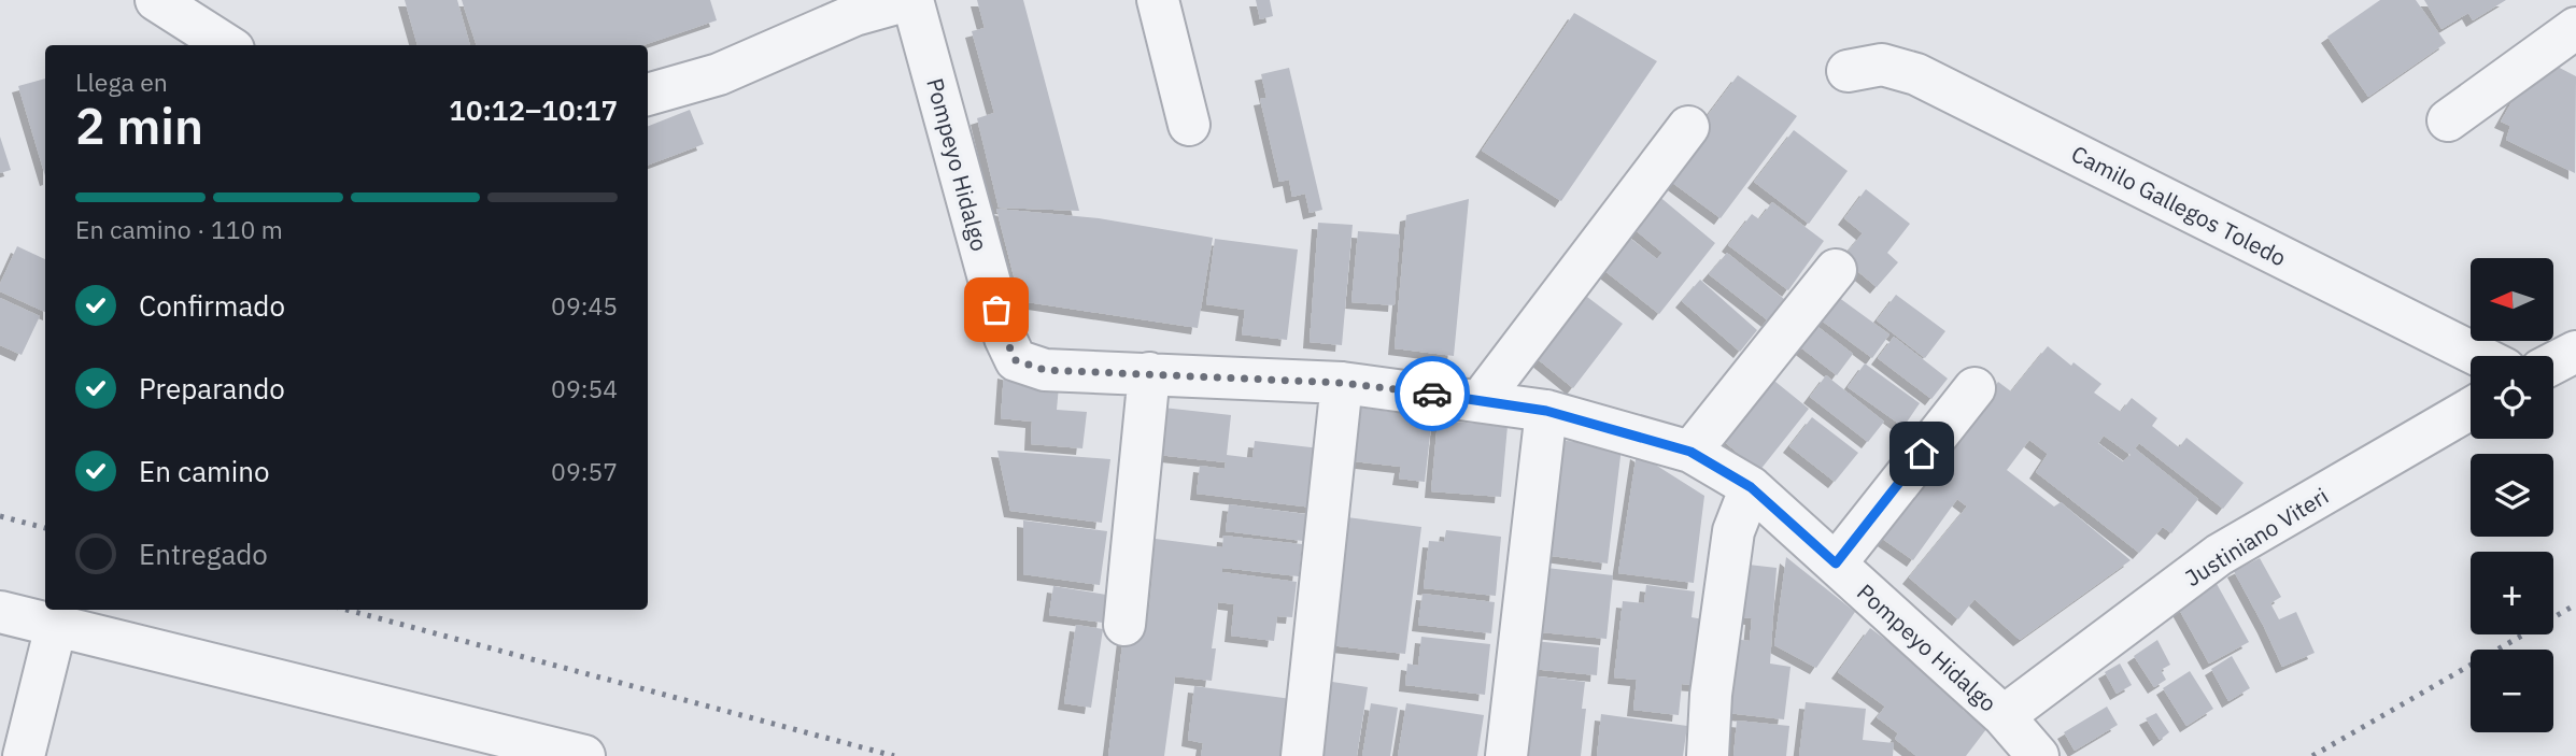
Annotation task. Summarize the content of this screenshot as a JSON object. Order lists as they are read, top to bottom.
{
  "streets": {
    "street": ["Pompeyo Hidalgo", "Camilo Gallegos Toledo", "Justiniano Viteri"]
  },
  "crossings": [
    ["Pompeyo Hidalgo", "Justiniano Viteri"]
  ],
  "north": "left",
  "page": {
    "heading": ["2 min", "Llega en", "10:12–10:17"],
    "bar": "En camino · 110 m",
    "map_buttons": ["+", "−"],
    "list": [
      ["Confirmado", "09:45"],
      ["Preparando", "09:54"],
      ["En camino", "09:57"],
      "Entregado"
    ]
  }
}
